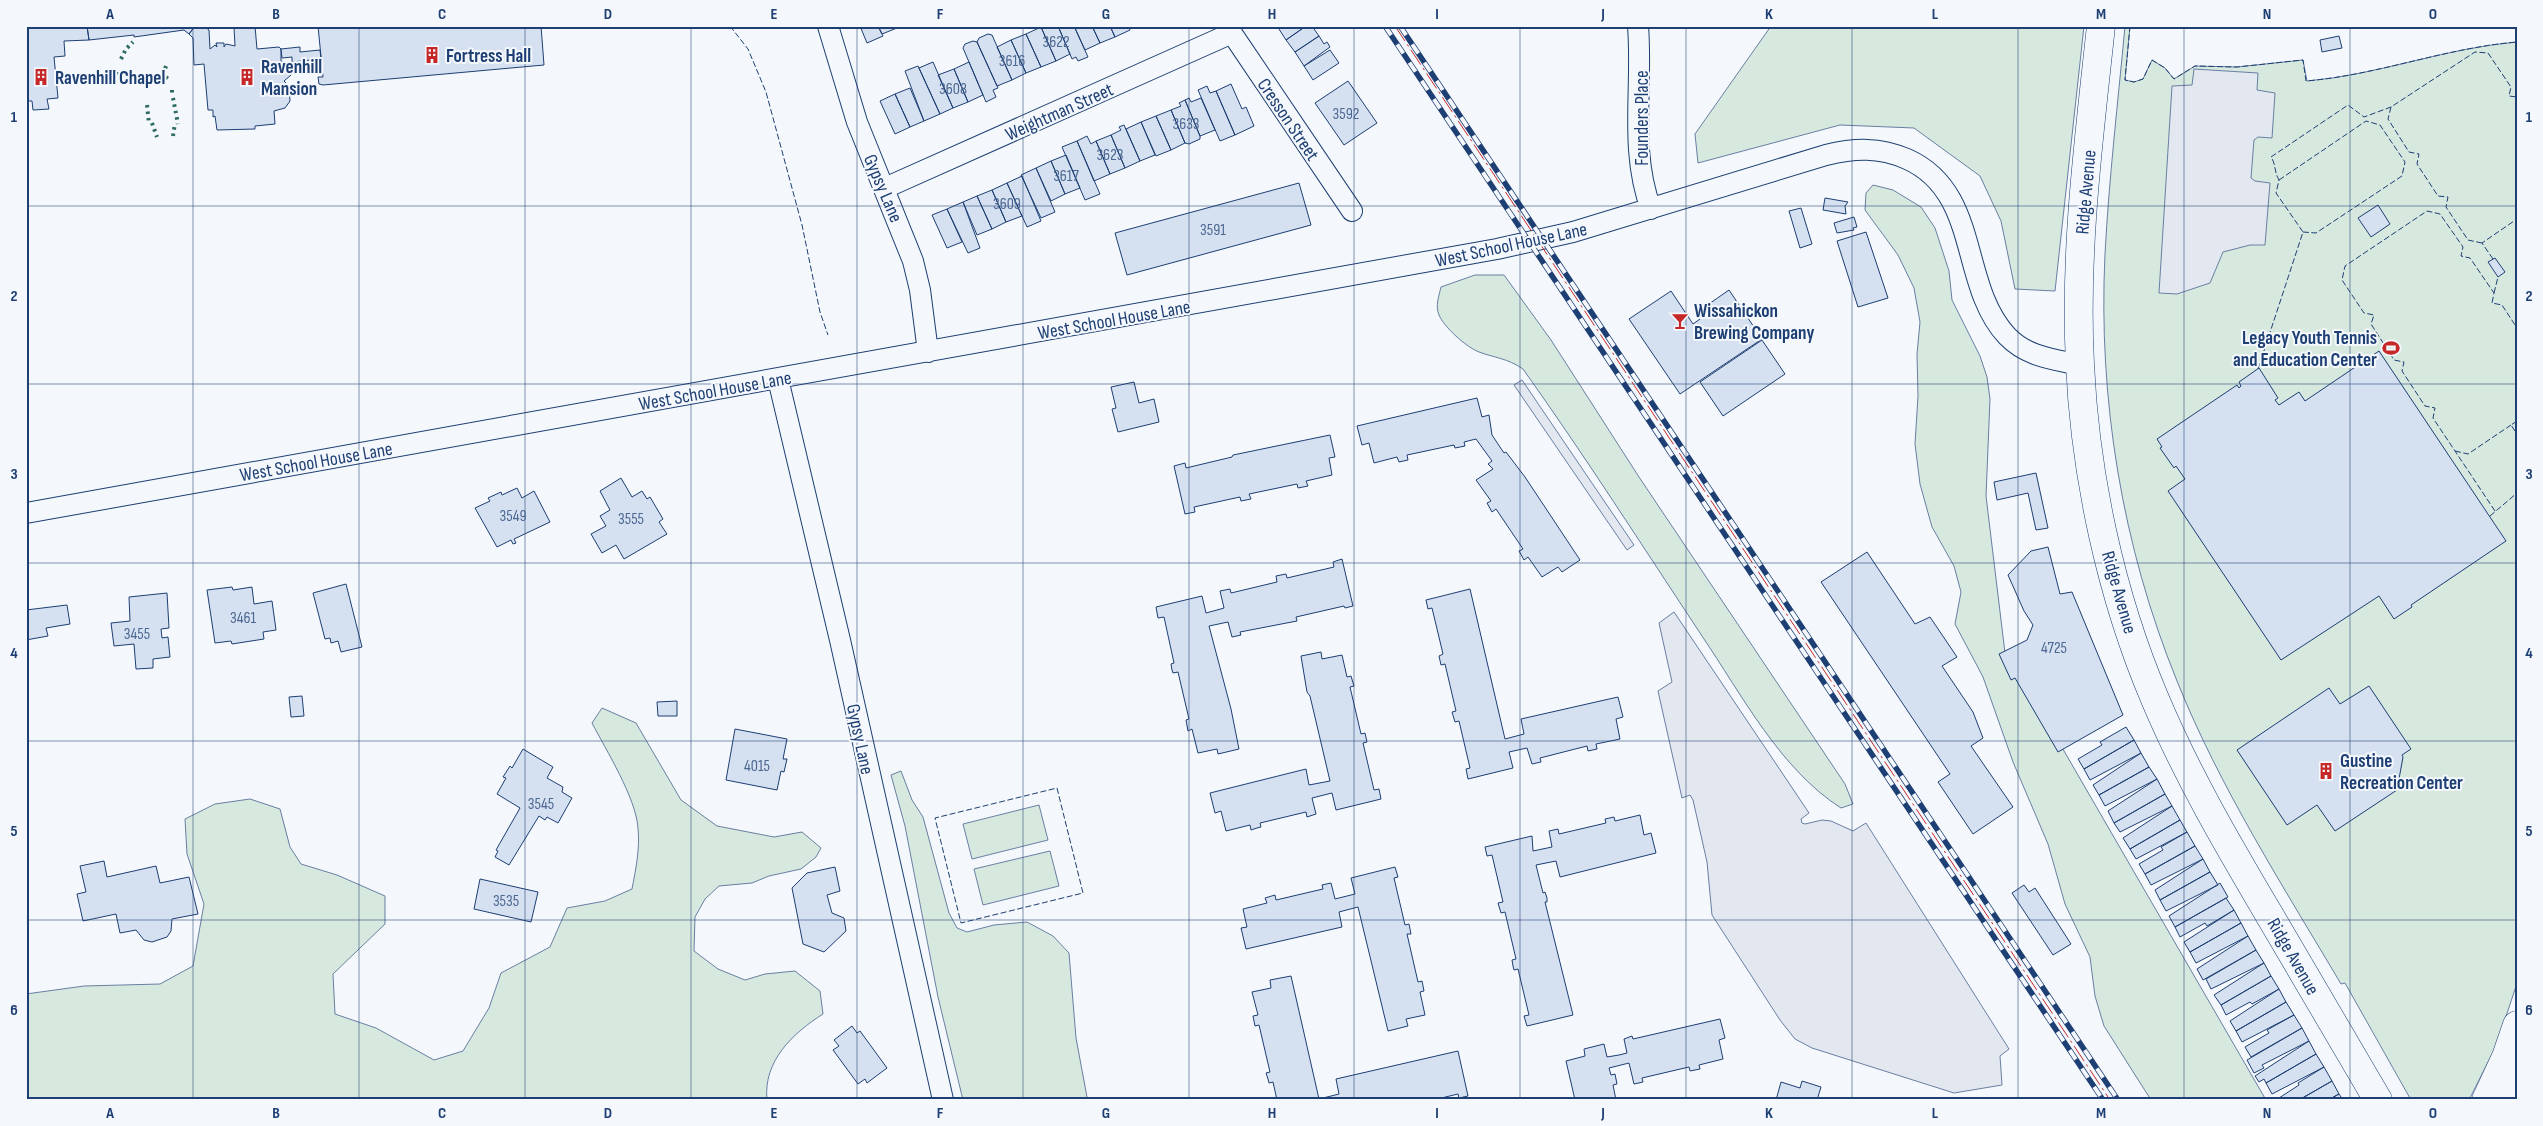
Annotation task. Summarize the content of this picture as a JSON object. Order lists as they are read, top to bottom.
{
  "streets": {
    "main road": ["Ridge Avenue"],
    "street": [
      "Weightman Street",
      "Founders Place",
      "Cresson Street",
      "Gypsy Lane",
      "West School House Lane"
    ]
  },
  "crossings": [
    ["Weightman Street", "Cresson Street"],
    ["Weightman Street", "Gypsy Lane"],
    ["Founders Place", "West School House Lane"],
    ["Gypsy Lane", "West School House Lane"],
    ["Ridge Avenue", "West School House Lane"]
  ],
  "places": {
    "building": [
      "Fortress Hall",
      "Ravenhill Chapel",
      "Ravenhill Mansion",
      "Gustine Recreation Center"
    ],
    "bar": ["Wissahickon Brewing Company"],
    "sports": ["Legacy Youth Tennis and Education Center"]
  },
  "house_numbers": [
    "3622",
    "3616",
    "3608",
    "3592",
    "3633",
    "3623",
    "3617",
    "3609",
    "3591",
    "3549",
    "3555",
    "3461",
    "3455",
    "4725",
    "4015",
    "3545",
    "3535"
  ],
  "grid": {
    "columns": [
      "A",
      "B",
      "C",
      "D",
      "E",
      "F",
      "G",
      "H",
      "I",
      "J",
      "K",
      "L",
      "M",
      "N",
      "O"
    ],
    "rows": [
      "1",
      "2",
      "3",
      "4",
      "5",
      "6"
    ]
  }
}
